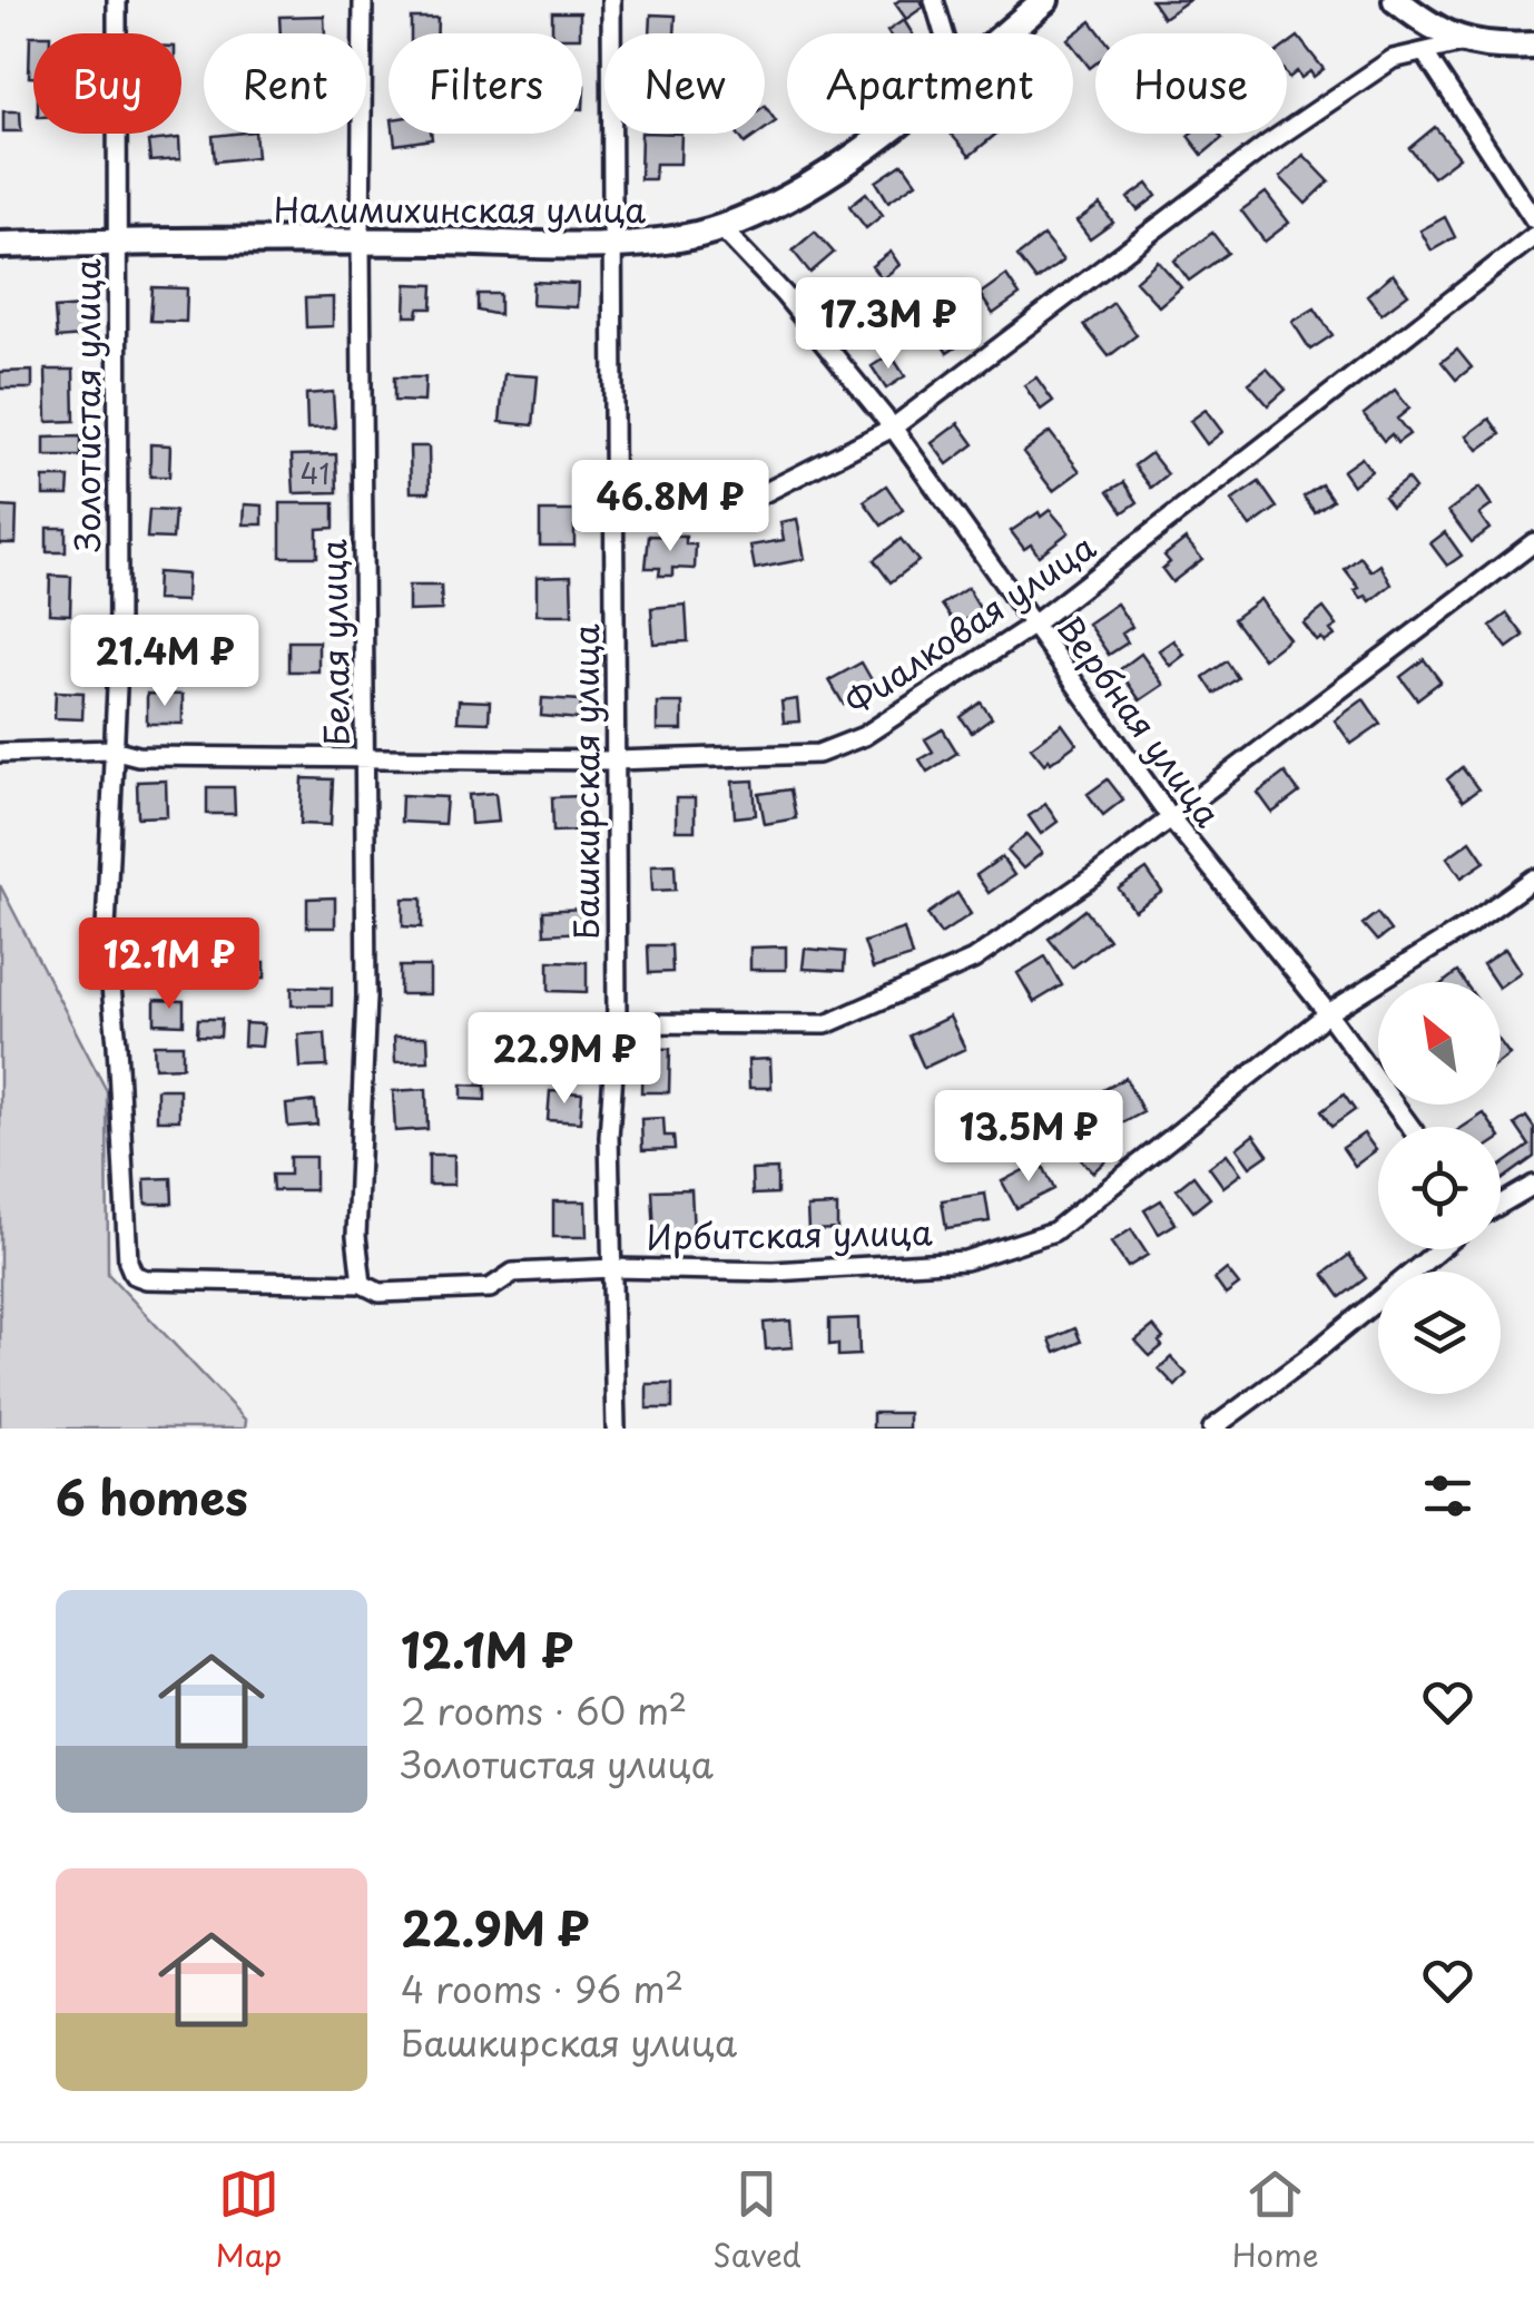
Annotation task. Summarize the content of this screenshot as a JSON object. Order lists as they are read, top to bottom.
{
  "streets": {
    "street": [
      "Налимихинская улица",
      "Золотистая улица",
      "Фиалковая улица",
      "Белая улица",
      "Вербная улица",
      "Башкирская улица",
      "Ирбитская улица"
    ]
  },
  "crossings": [
    ["Налимихинская улица", "Золотистая улица"],
    ["Налимихинская улица", "Белая улица"],
    ["Налимихинская улица", "Вербная улица"],
    ["Налимихинская улица", "Башкирская улица"],
    ["Золотистая улица", "Фиалковая улица"],
    ["Золотистая улица", "Ирбитская улица"],
    ["Фиалковая улица", "Белая улица"],
    ["Фиалковая улица", "Вербная улица"],
    ["Фиалковая улица", "Башкирская улица"],
    ["Белая улица", "Ирбитская улица"],
    ["Вербная улица", "Ирбитская улица"],
    ["Башкирская улица", "Ирбитская улица"]
  ],
  "house_numbers": ["41"],
  "north": "top left",
  "page": {
    "chip": [
      "Buy",
      "Rent",
      "Filters",
      "New",
      "Apartment",
      "House"
    ],
    "price": [
      "17.3M ₽",
      "46.8M ₽",
      "21.4M ₽",
      "12.1M ₽",
      "22.9M ₽",
      "13.5M ₽"
    ],
    "heading": "6 homes",
    "list": [
      {
        "name": "12.1M ₽",
        "note": "2 rooms · 60 m² · Золотистая улица"
      },
      {
        "name": "22.9M ₽",
        "note": "4 rooms · 96 m² · Башкирская улица"
      }
    ],
    "tabs": ["Map", "Saved", "Home"]
  }
}
